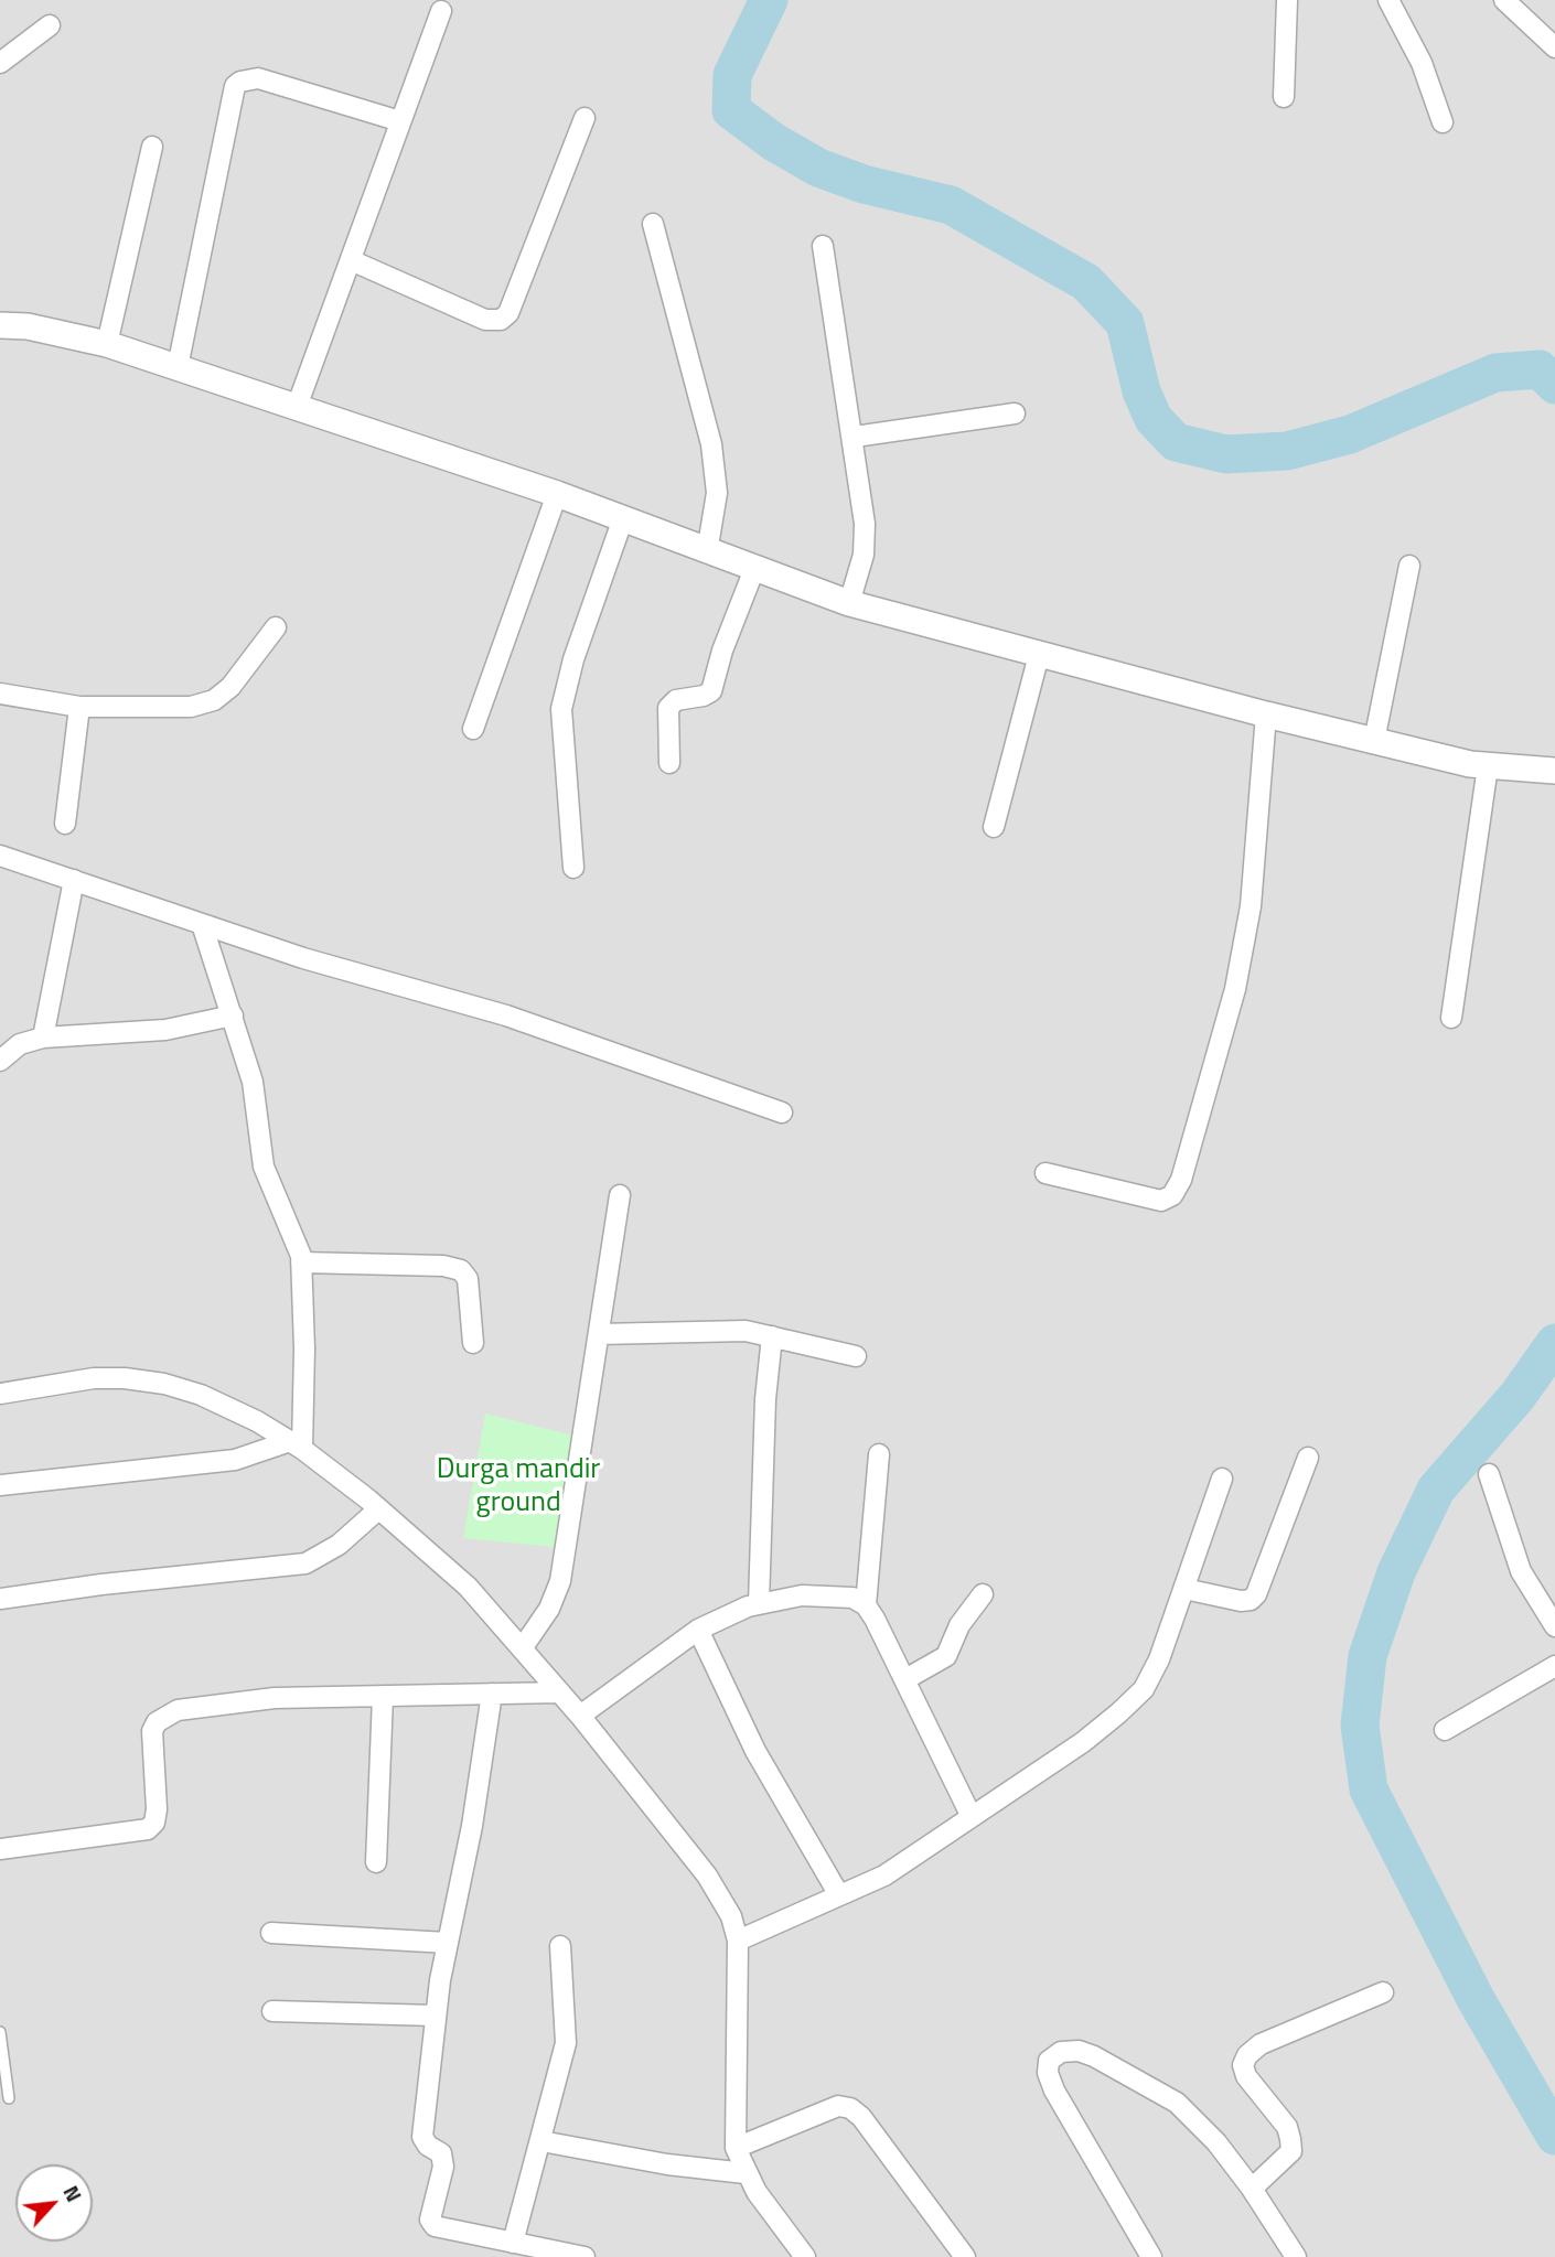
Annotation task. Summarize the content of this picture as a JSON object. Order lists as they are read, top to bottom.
{
  "parks": ["Durga mandir ground"],
  "north": "top right"
}
